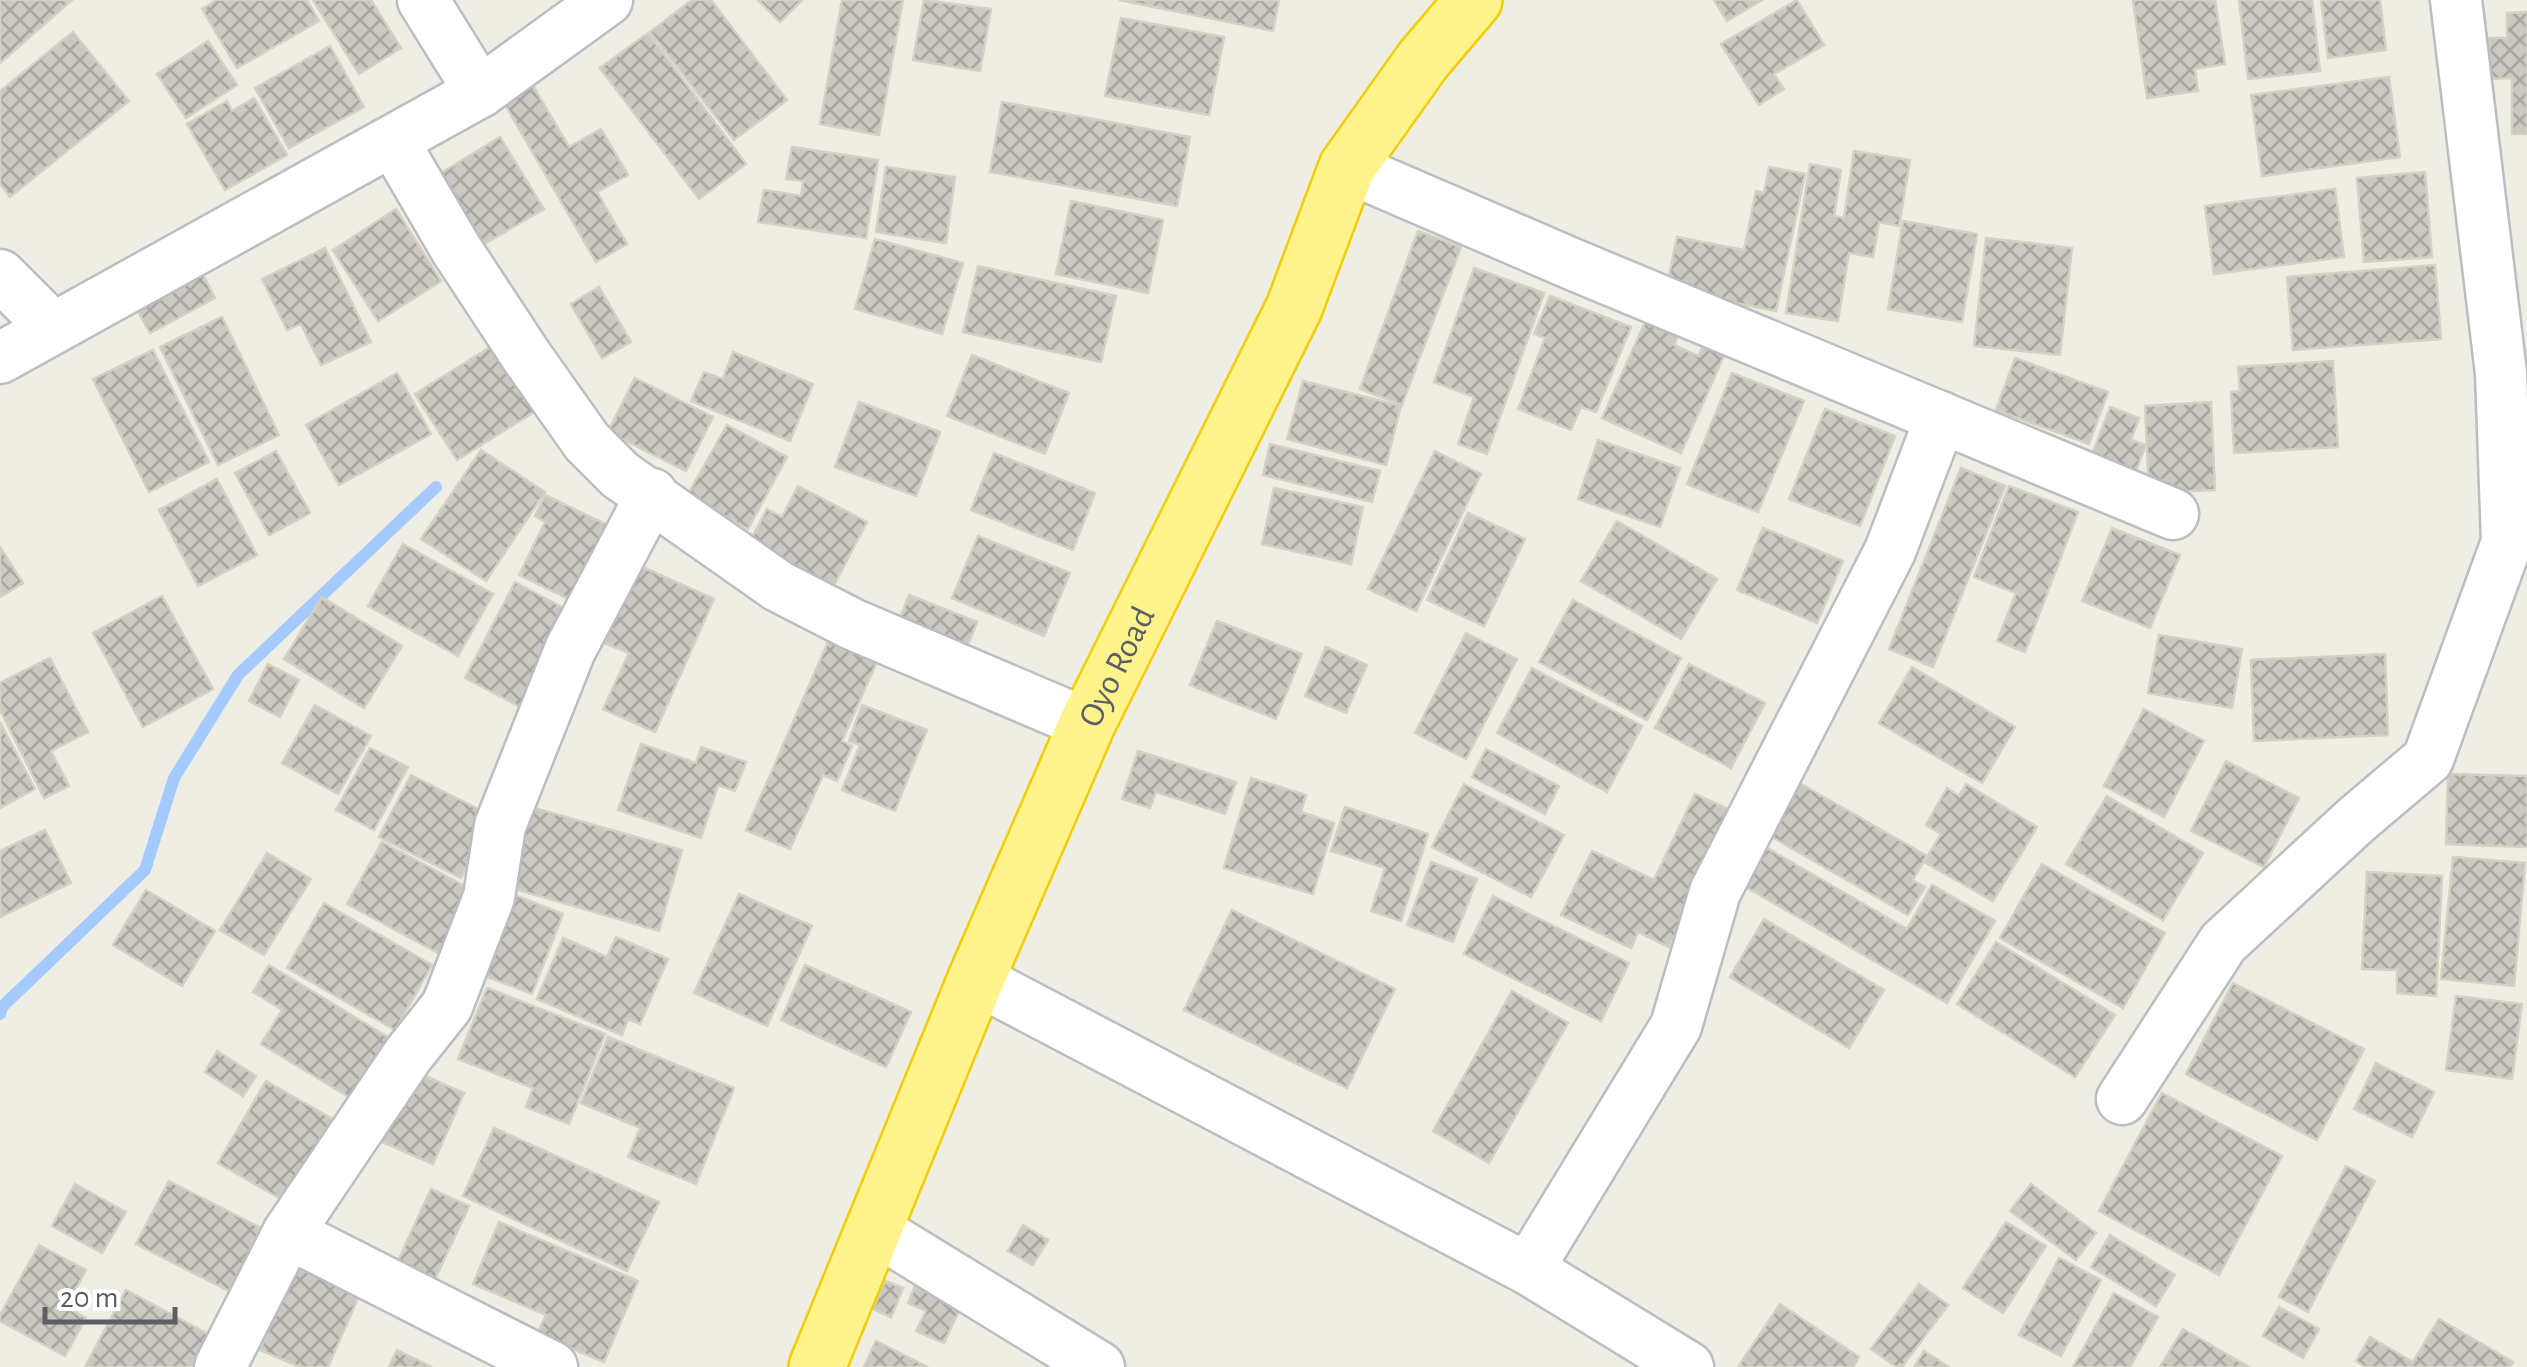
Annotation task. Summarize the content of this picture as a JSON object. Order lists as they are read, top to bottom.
{
  "streets": {
    "highway": ["Oyo Road"]
  },
  "scale_bar": "20 m"
}
